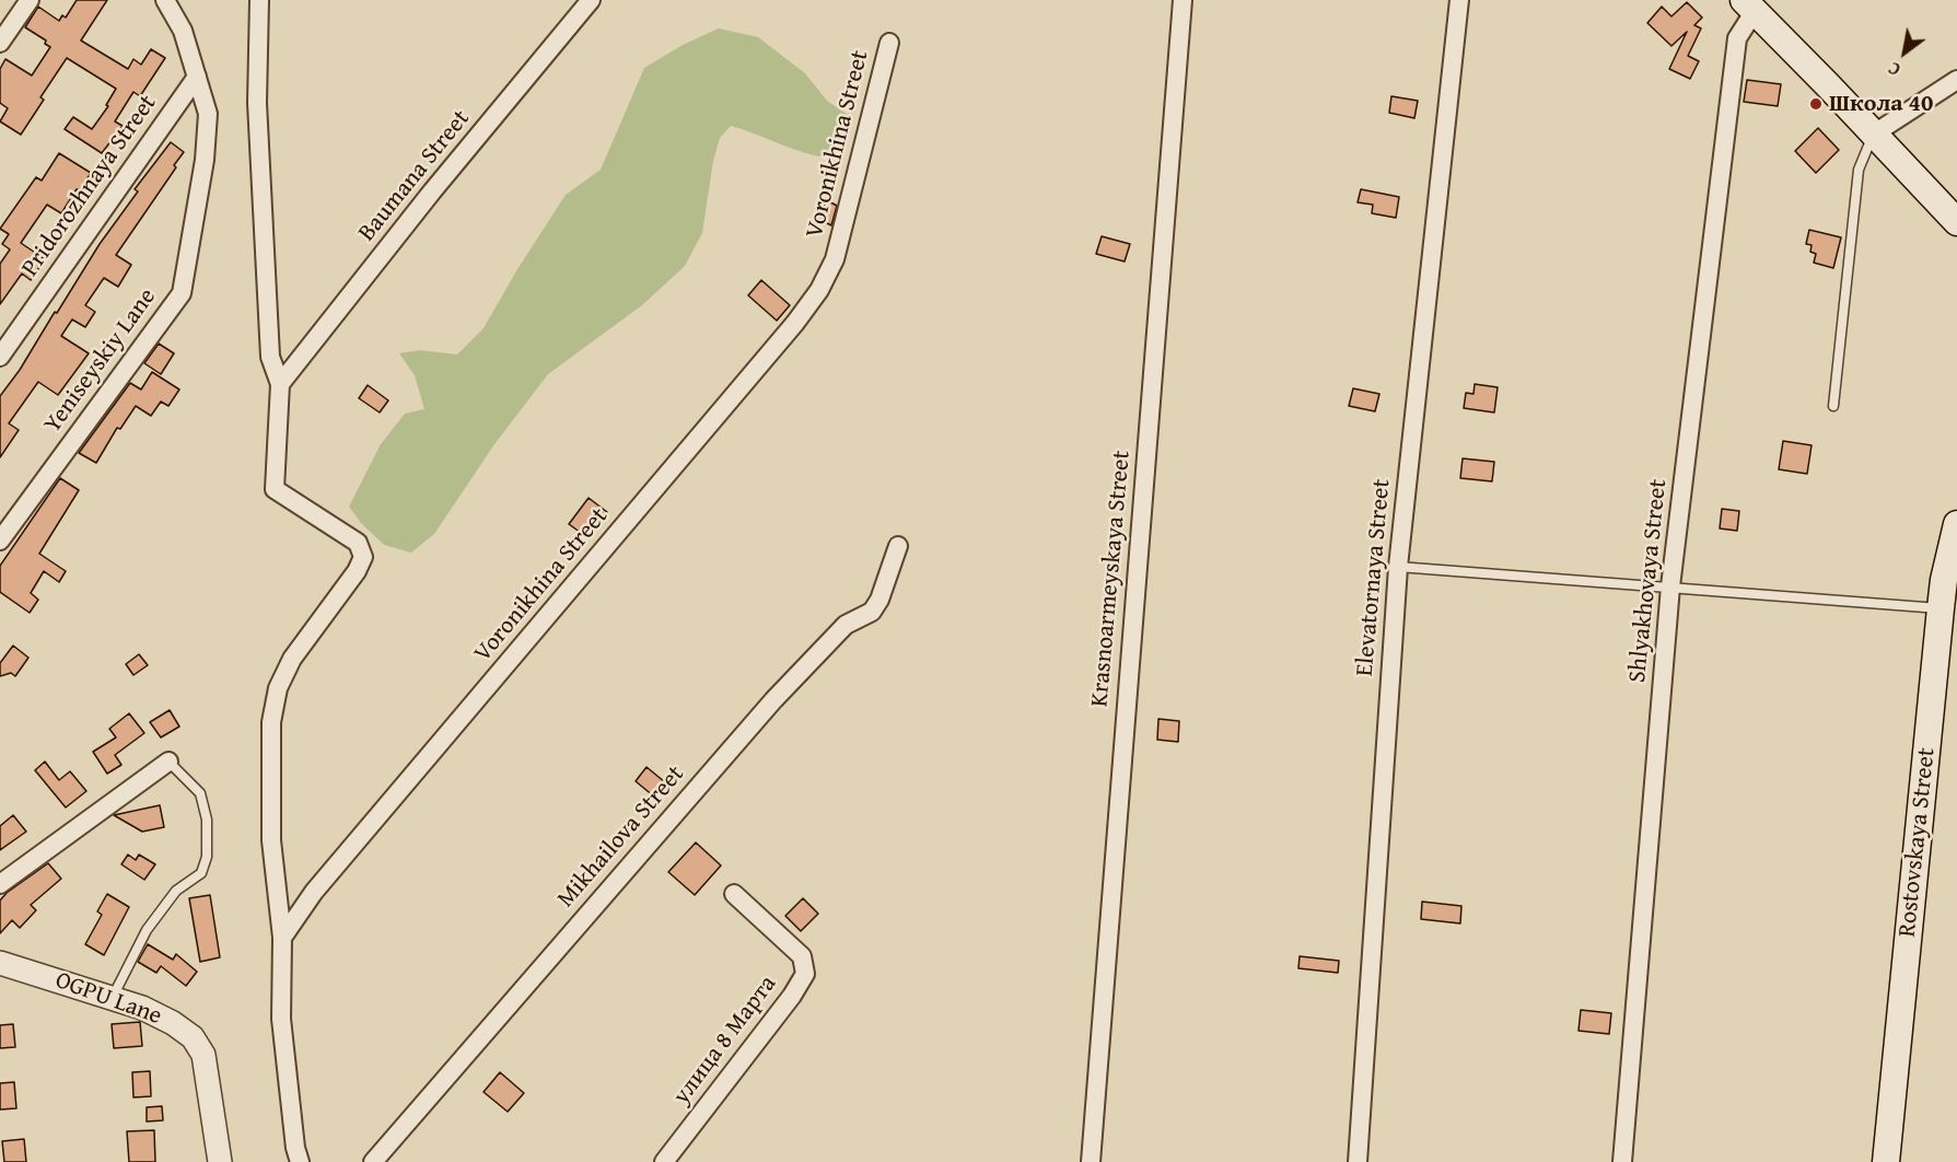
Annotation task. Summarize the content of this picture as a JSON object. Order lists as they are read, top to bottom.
{
  "streets": {
    "main road": ["Rostovskaya Street"],
    "street": [
      "Voronikhina Street",
      "Baumana Street",
      "Pridorozhnaya Street",
      "Yeniseyskiy Lane",
      "Elevatornaya Street",
      "Krasnoarmeyskaya Street",
      "Shlyakhovaya Street",
      "Mikhailova Street",
      "OGPU Lane",
      "улица 8 Марта"
    ]
  },
  "crossings": [
    ["Pridorozhnaya Street", "Yeniseyskiy Lane"]
  ],
  "places": ["Школа 40"],
  "north": "bottom left"
}
